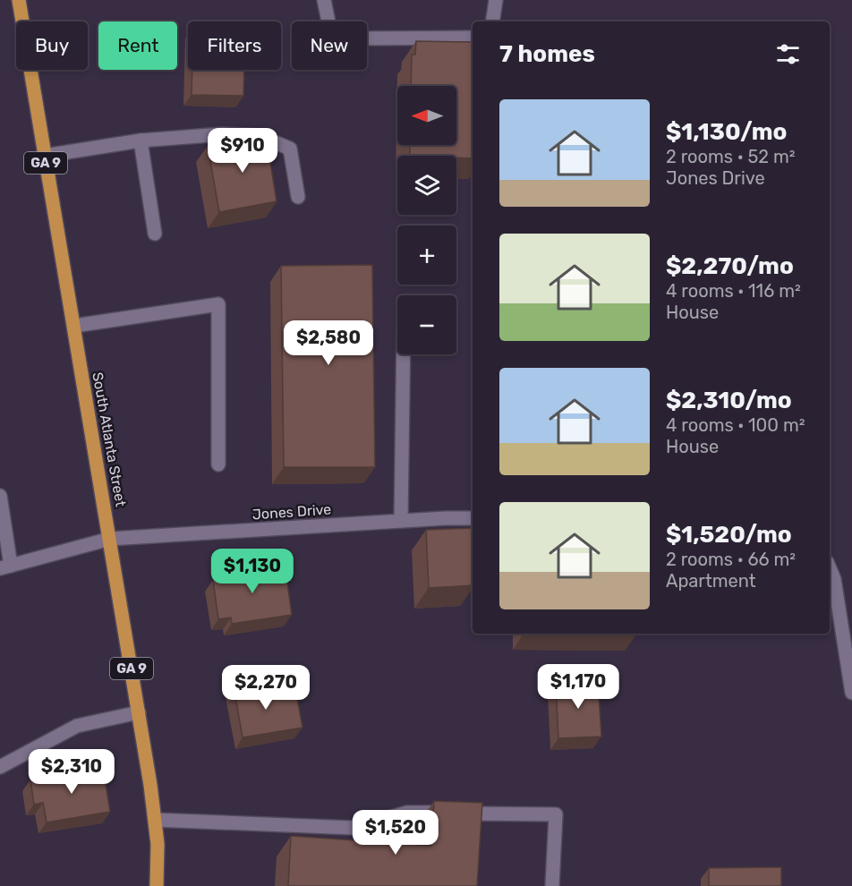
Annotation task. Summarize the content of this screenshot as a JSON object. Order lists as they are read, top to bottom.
{
  "streets": {
    "main road": ["GA 9", "South Atlanta Street"],
    "street": ["Jones Drive"]
  },
  "crossings": [
    ["South Atlanta Street", "Jones Drive"]
  ],
  "north": "left",
  "page": {
    "chip": [
      "Buy",
      "Rent",
      "Filters",
      "New"
    ],
    "heading": "7 homes",
    "map_buttons": ["+", "−"],
    "list": [
      {
        "name": "$1,130/mo",
        "note": "2 rooms · 52 m² · Jones Drive"
      },
      {
        "name": "$2,270/mo",
        "note": "4 rooms · 116 m² · House"
      },
      {
        "name": "$2,310/mo",
        "note": "4 rooms · 100 m² · House"
      },
      {
        "name": "$1,520/mo",
        "note": "2 rooms · 66 m² · Apartment"
      }
    ],
    "price": [
      "$910",
      "$2,580",
      "$1,130",
      "$1,170",
      "$2,270",
      "$2,310",
      "$1,520"
    ]
  }
}
